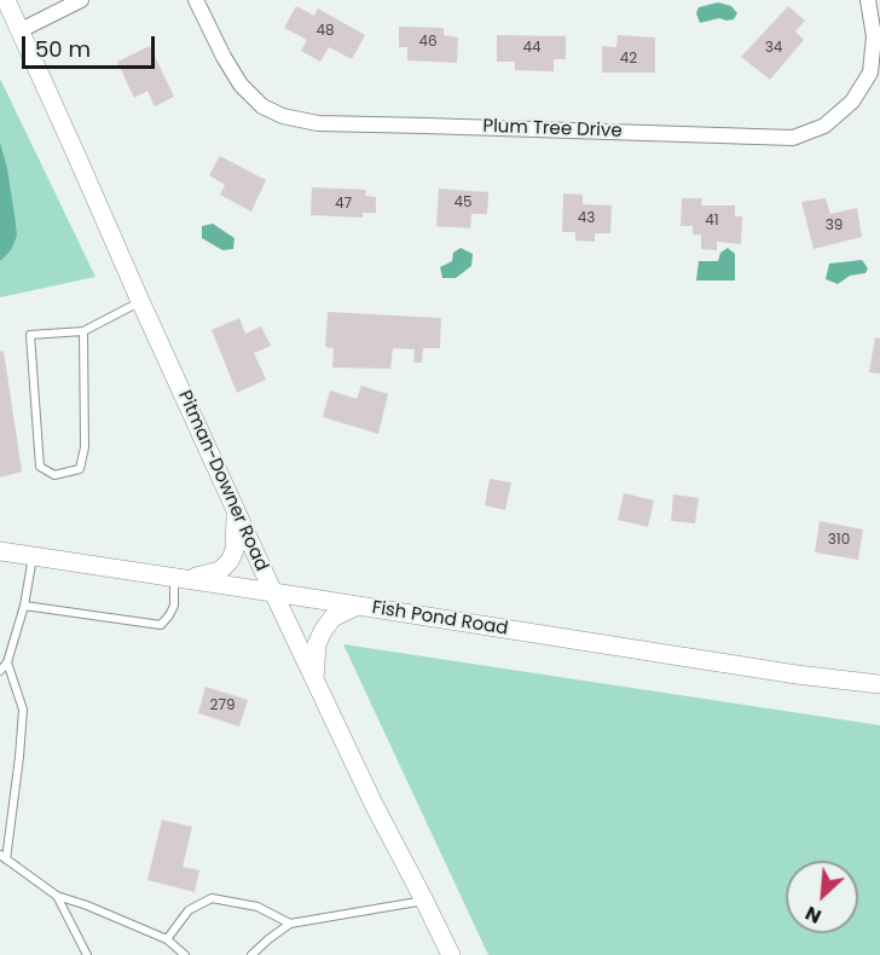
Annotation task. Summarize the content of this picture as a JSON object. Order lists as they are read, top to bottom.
{
  "streets": {
    "street": ["Plum Tree Drive", "Pitman-Downer Road", "Fish Pond Road"]
  },
  "crossings": [
    ["Pitman-Downer Road", "Fish Pond Road"]
  ],
  "house_numbers": [
    "48",
    "46",
    "44",
    "34",
    "42",
    "45",
    "47",
    "43",
    "41",
    "39",
    "310",
    "279"
  ],
  "scale_bar": "50 m",
  "north": "bottom left"
}
